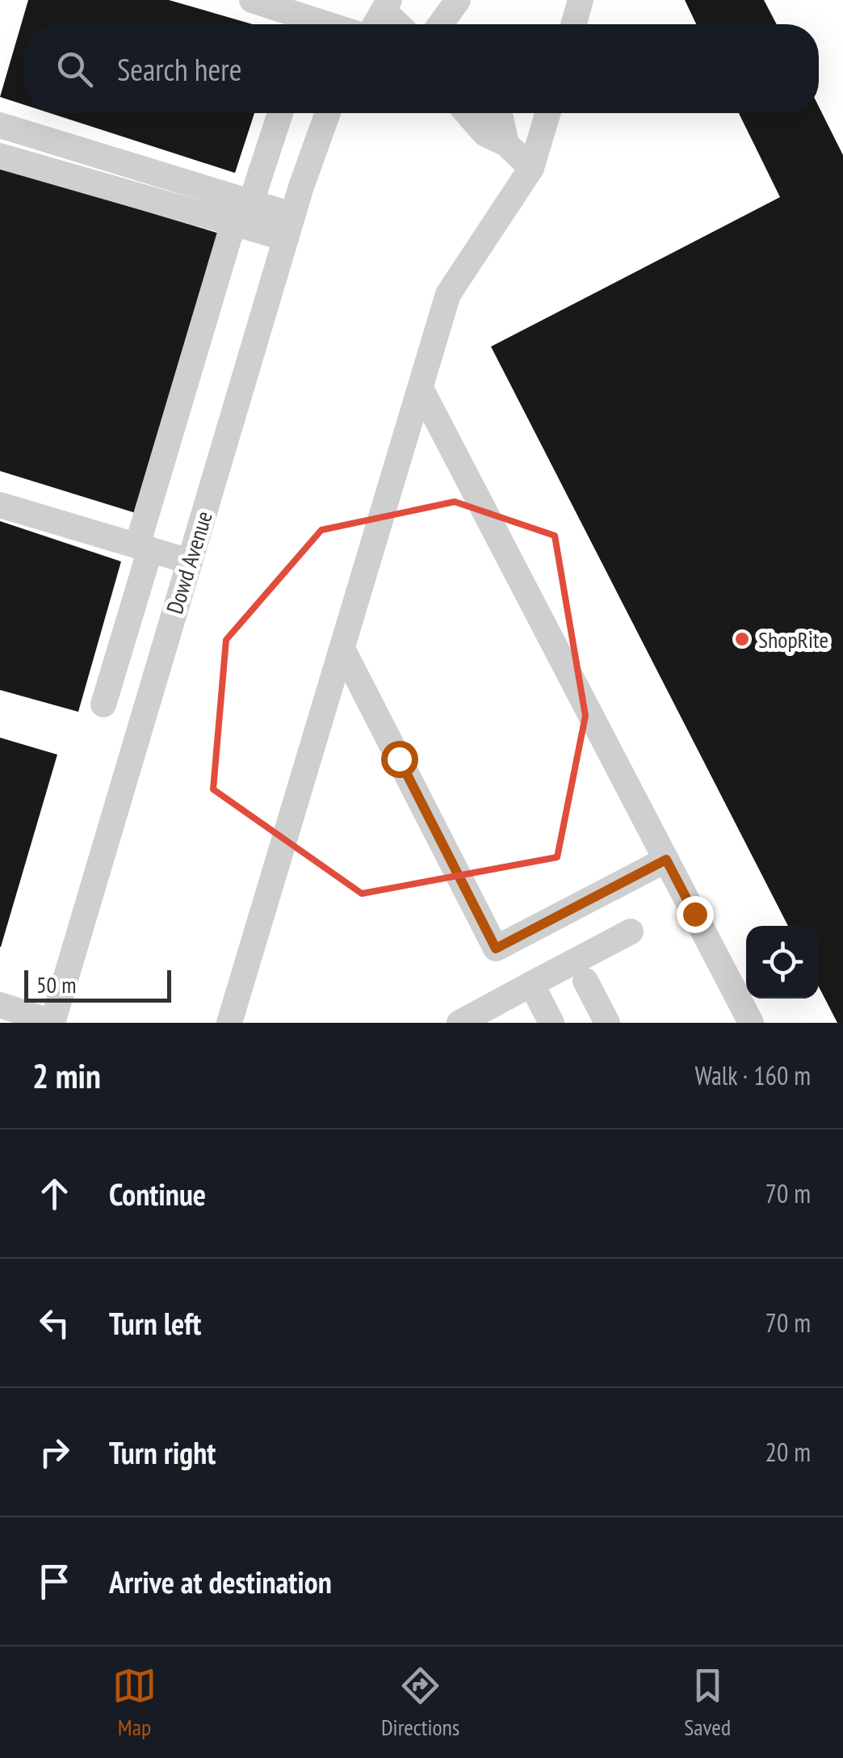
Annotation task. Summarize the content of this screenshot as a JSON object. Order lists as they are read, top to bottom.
{
  "streets": {
    "street": ["Dowd Avenue"]
  },
  "places": ["ShopRite"],
  "scale_bar": "50 m",
  "page": {
    "search": "Search here",
    "scale": "50 m",
    "heading": ["2 min", "Walk · 160 m"],
    "list": [
      ["Continue", "70 m"],
      ["Turn left", "70 m"],
      ["Turn right", "20 m"],
      "Arrive at destination"
    ],
    "nav": ["Map", "Directions", "Saved"]
  }
}
